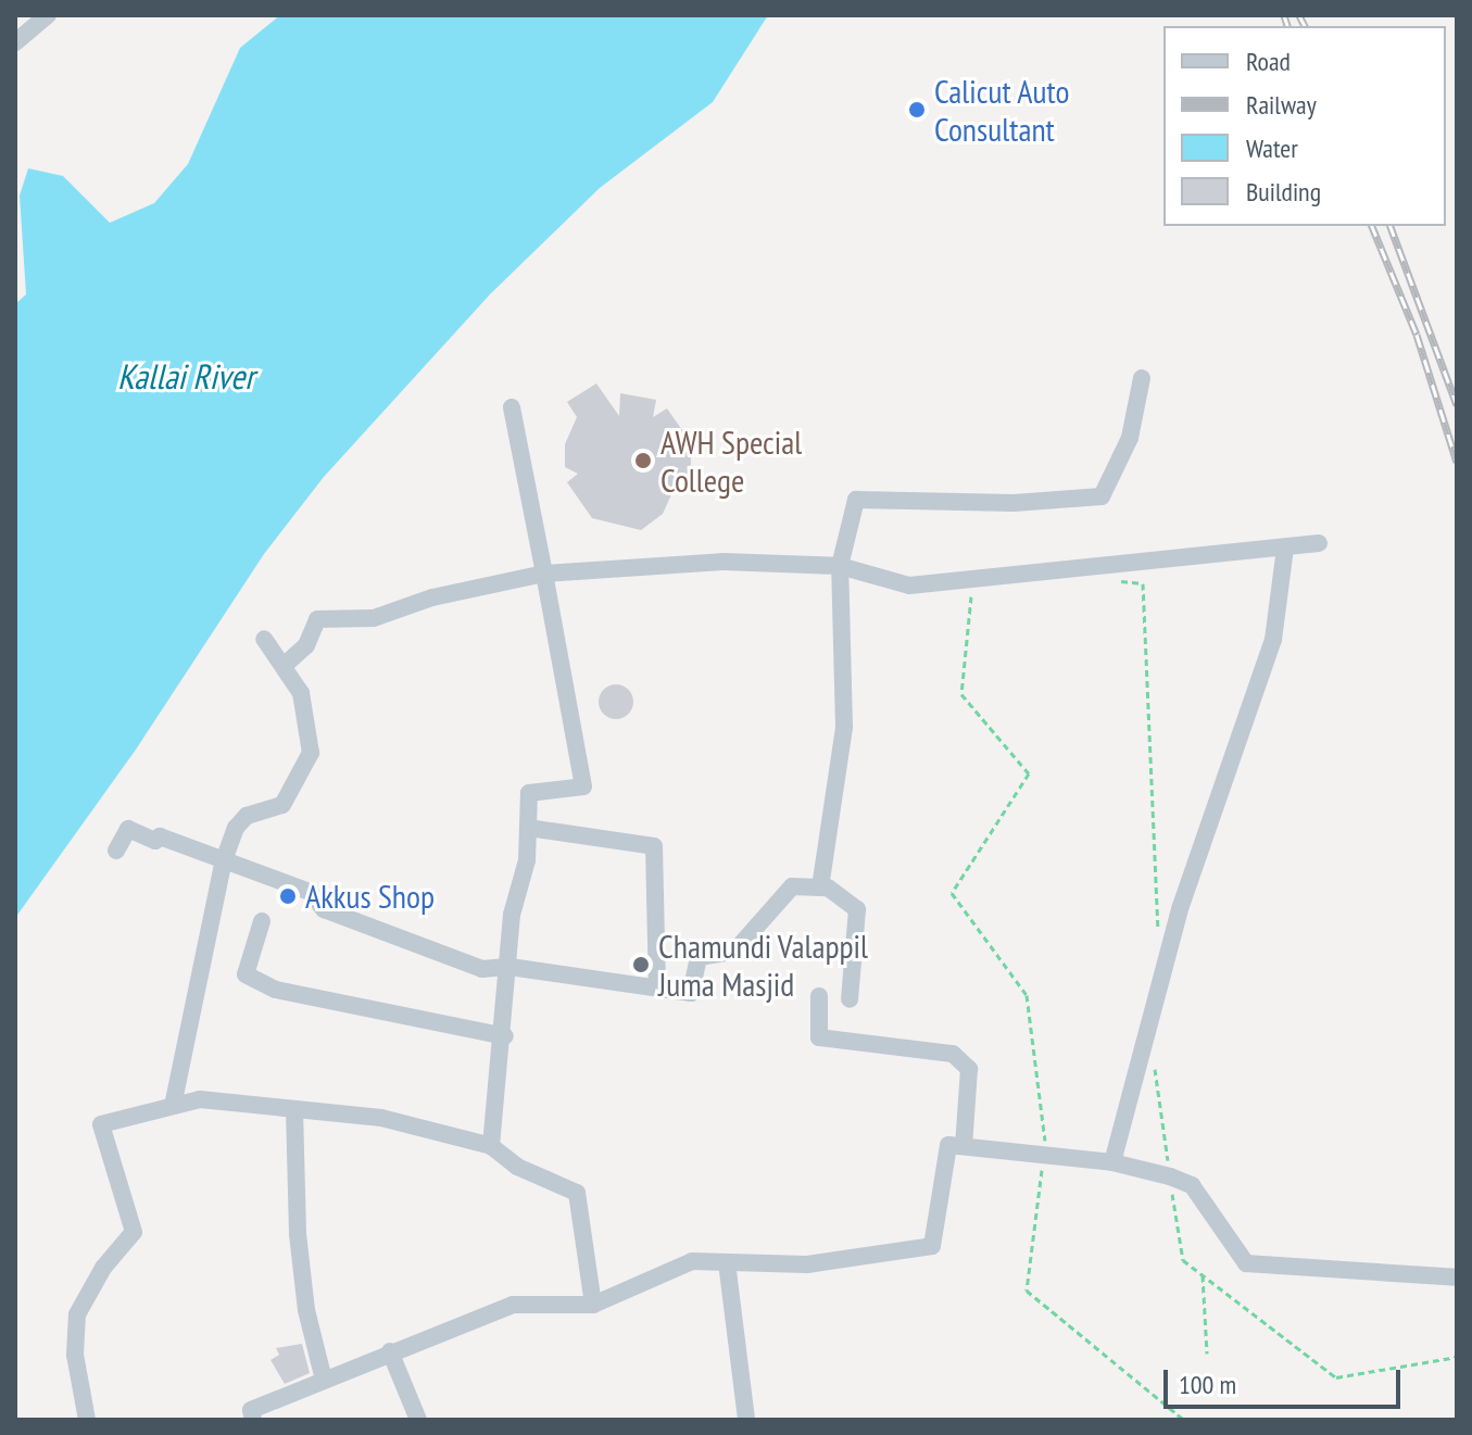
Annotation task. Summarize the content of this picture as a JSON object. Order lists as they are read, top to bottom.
{
  "water": ["Kallai River"],
  "places": [
    "Calicut Auto Consultant",
    "AWH Special College",
    "Akkus Shop",
    "Chamundi Valappil Juma Masjid"
  ],
  "legend": [
    "Road",
    "Railway",
    "Water",
    "Building"
  ],
  "scale_bar": "100 m"
}
